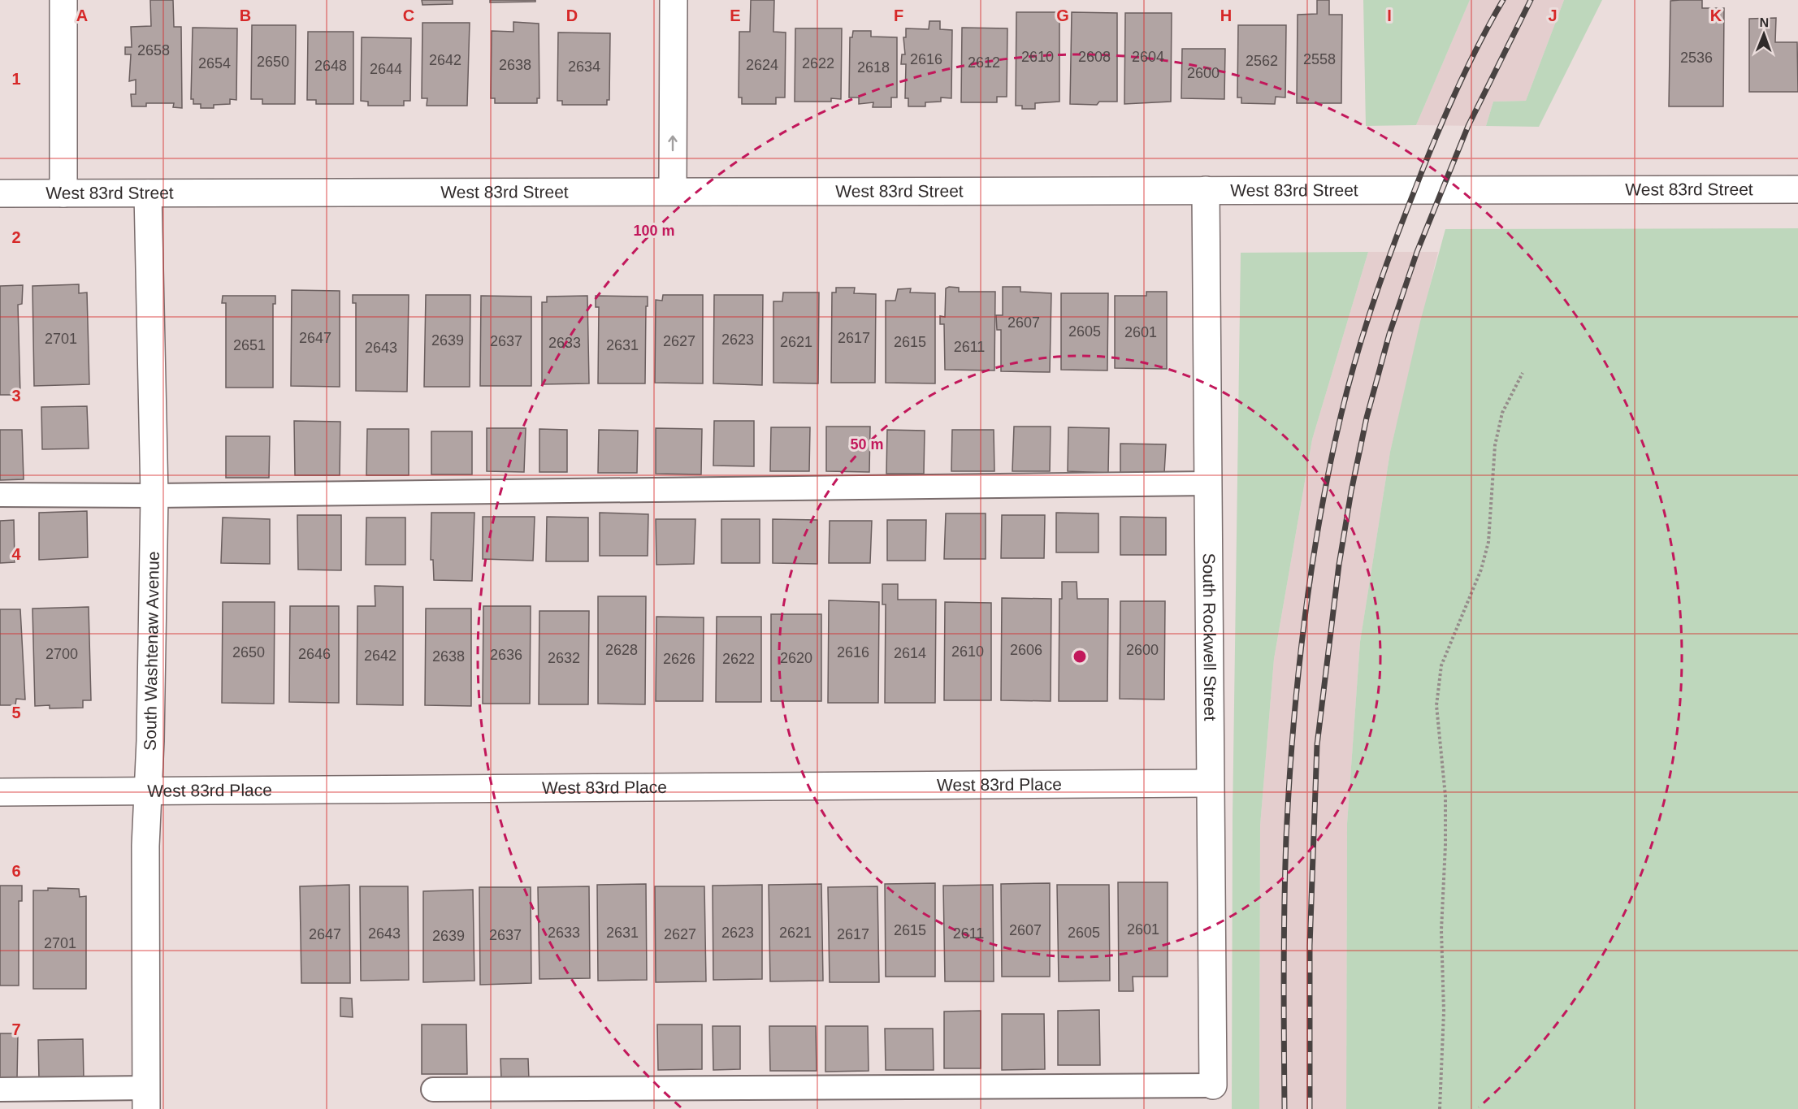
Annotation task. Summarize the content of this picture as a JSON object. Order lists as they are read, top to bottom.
{
  "streets": {
    "street": [
      "West 83rd Street",
      "South Rockwell Street",
      "South Washtenaw Avenue",
      "West 83rd Place"
    ]
  },
  "crossings": [
    ["West 83rd Street", "South Rockwell Street"],
    ["West 83rd Street", "South Washtenaw Avenue"],
    ["South Rockwell Street", "West 83rd Place"],
    ["South Washtenaw Avenue", "West 83rd Place"]
  ],
  "house_numbers": [
    "2658",
    "2610",
    "2608",
    "2604",
    "2536",
    "2616",
    "2558",
    "2642",
    "2562",
    "2650",
    "2612",
    "2654",
    "2622",
    "2638",
    "2624",
    "2648",
    "2634",
    "2618",
    "2644",
    "2600",
    "2607",
    "2605",
    "2601",
    "2647",
    "2617",
    "2701",
    "2623",
    "2639",
    "2637",
    "2627",
    "2621",
    "2615",
    "2633",
    "2651",
    "2631",
    "2611",
    "2643",
    "2628",
    "2606",
    "2600",
    "2610",
    "2650",
    "2616",
    "2614",
    "2700",
    "2646",
    "2636",
    "2642",
    "2638",
    "2632",
    "2620",
    "2626",
    "2622",
    "2601",
    "2615",
    "2607",
    "2633",
    "2631",
    "2623",
    "2621",
    "2605",
    "2643",
    "2611",
    "2647",
    "2627",
    "2617",
    "2637",
    "2639",
    "2701"
  ],
  "north": "top",
  "grid": {
    "columns": [
      "A",
      "B",
      "C",
      "D",
      "E",
      "F",
      "G",
      "H",
      "I",
      "J",
      "K"
    ],
    "rows": [
      "1",
      "2",
      "3",
      "4",
      "5",
      "6",
      "7"
    ]
  },
  "rings": ["100 m", "50 m"]
}
